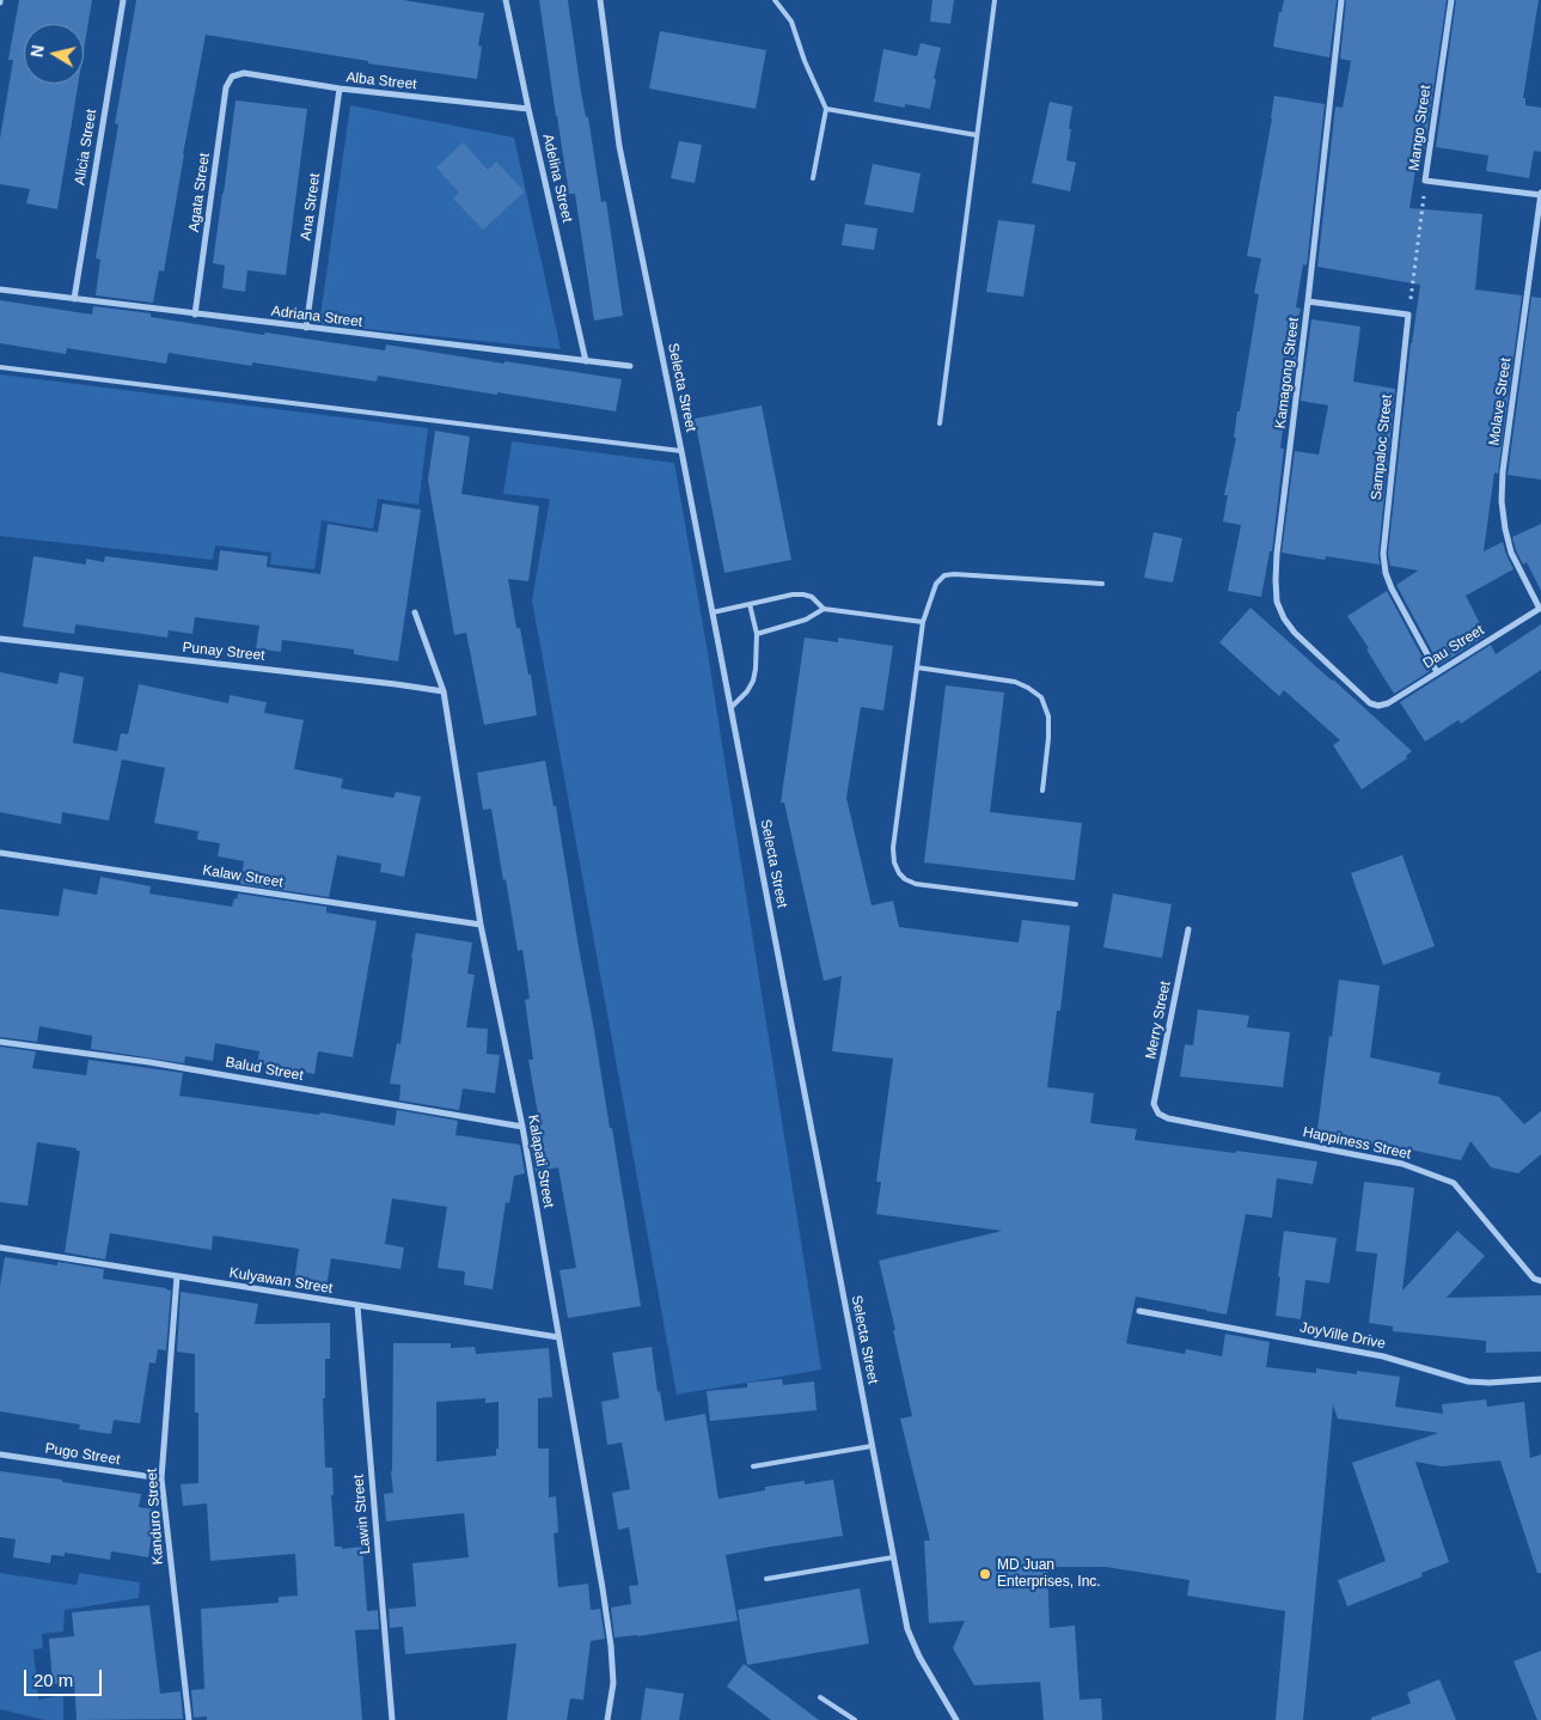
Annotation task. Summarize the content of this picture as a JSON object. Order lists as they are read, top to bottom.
{
  "streets": {
    "street": [
      "Alba Street",
      "Mango Street",
      "Alicia Street",
      "Adelina Street",
      "Agata Street",
      "Ana Street",
      "Adriana Street",
      "Kamagong Street",
      "Selecta Street",
      "Molave Street",
      "Sampaloc Street",
      "Dau Street",
      "Punay Street",
      "Kalaw Street",
      "Merry Street",
      "Balud Street",
      "Happiness Street",
      "Kalapati Street",
      "Kulyawan Street",
      "JoyVille Drive",
      "Pugo Street",
      "Lawin Street",
      "Kanduro Street"
    ]
  },
  "crossings": [
    ["Alba Street", "Adelina Street"],
    ["Alba Street", "Agata Street"],
    ["Alba Street", "Ana Street"],
    ["Mango Street", "Molave Street"],
    ["Alicia Street", "Adriana Street"],
    ["Adelina Street", "Adriana Street"],
    ["Agata Street", "Adriana Street"],
    ["Ana Street", "Adriana Street"],
    ["Kamagong Street", "Dau Street"],
    ["Molave Street", "Dau Street"],
    ["Sampaloc Street", "Dau Street"],
    ["Punay Street", "Kalapati Street"],
    ["Kalaw Street", "Kalapati Street"],
    ["Merry Street", "Happiness Street"],
    ["Balud Street", "Kalapati Street"],
    ["Kalapati Street", "Kulyawan Street"],
    ["Kulyawan Street", "Lawin Street"],
    ["Kulyawan Street", "Kanduro Street"],
    ["Pugo Street", "Kanduro Street"]
  ],
  "places": ["MD Juan Enterprises, Inc."],
  "scale_bar": "20 m",
  "north": "left"
}
